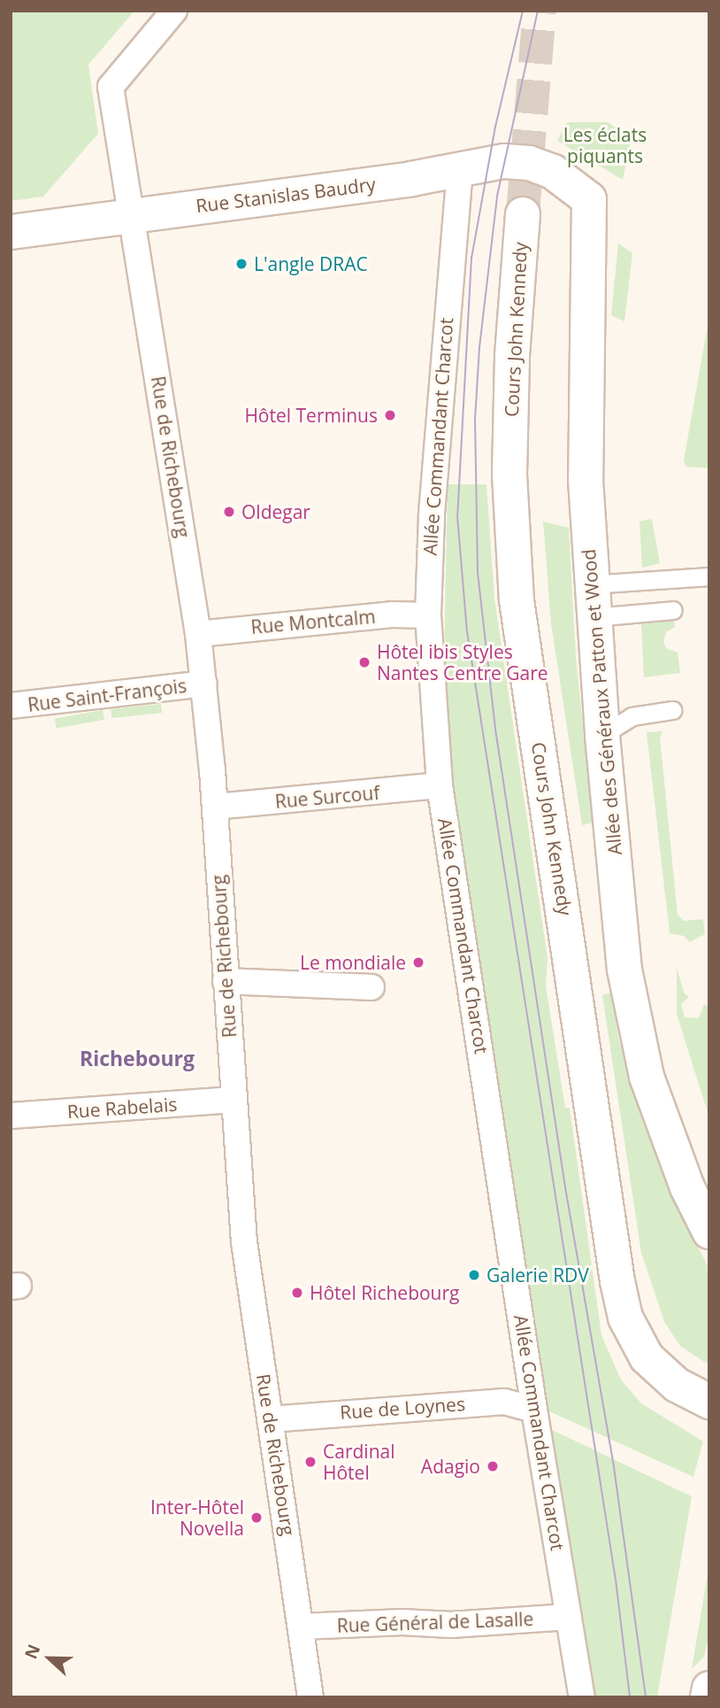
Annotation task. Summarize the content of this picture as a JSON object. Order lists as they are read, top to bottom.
{
  "streets": {
    "main road": ["Rue Stanislas Baudry", "Cours John Kennedy", "Allée des Généraux Patton et Wood"],
    "street": [
      "Allée Commandant Charcot",
      "Rue de Richebourg",
      "Rue Montcalm",
      "Rue Saint-François",
      "Rue Surcouf",
      "Rue Rabelais",
      "Rue de Loynes",
      "Rue Général de Lasalle"
    ]
  },
  "crossings": [
    ["Rue Stanislas Baudry", "Allée Commandant Charcot"],
    ["Rue Stanislas Baudry", "Rue de Richebourg"],
    ["Rue Stanislas Baudry", "Allée des Généraux Patton et Wood"],
    ["Allée Commandant Charcot", "Rue Montcalm"],
    ["Allée Commandant Charcot", "Rue Surcouf"],
    ["Allée Commandant Charcot", "Rue de Loynes"],
    ["Allée Commandant Charcot", "Rue Général de Lasalle"],
    ["Rue de Richebourg", "Rue Montcalm"],
    ["Rue de Richebourg", "Rue Saint-François"],
    ["Rue de Richebourg", "Rue Surcouf"],
    ["Rue de Richebourg", "Rue Rabelais"],
    ["Rue de Richebourg", "Rue de Loynes"],
    ["Rue de Richebourg", "Rue Général de Lasalle"]
  ],
  "districts": ["Richebourg"],
  "parks": ["Les éclats piquants"],
  "places": [
    "L'angle DRAC",
    "Hôtel Terminus",
    "Oldegar",
    "Hôtel ibis Styles Nantes Centre Gare",
    "Le mondiale",
    "Galerie RDV",
    "Hôtel Richebourg",
    "Cardinal Hôtel",
    "Adagio",
    "Inter-Hôtel Novella"
  ],
  "north": "left"
}
